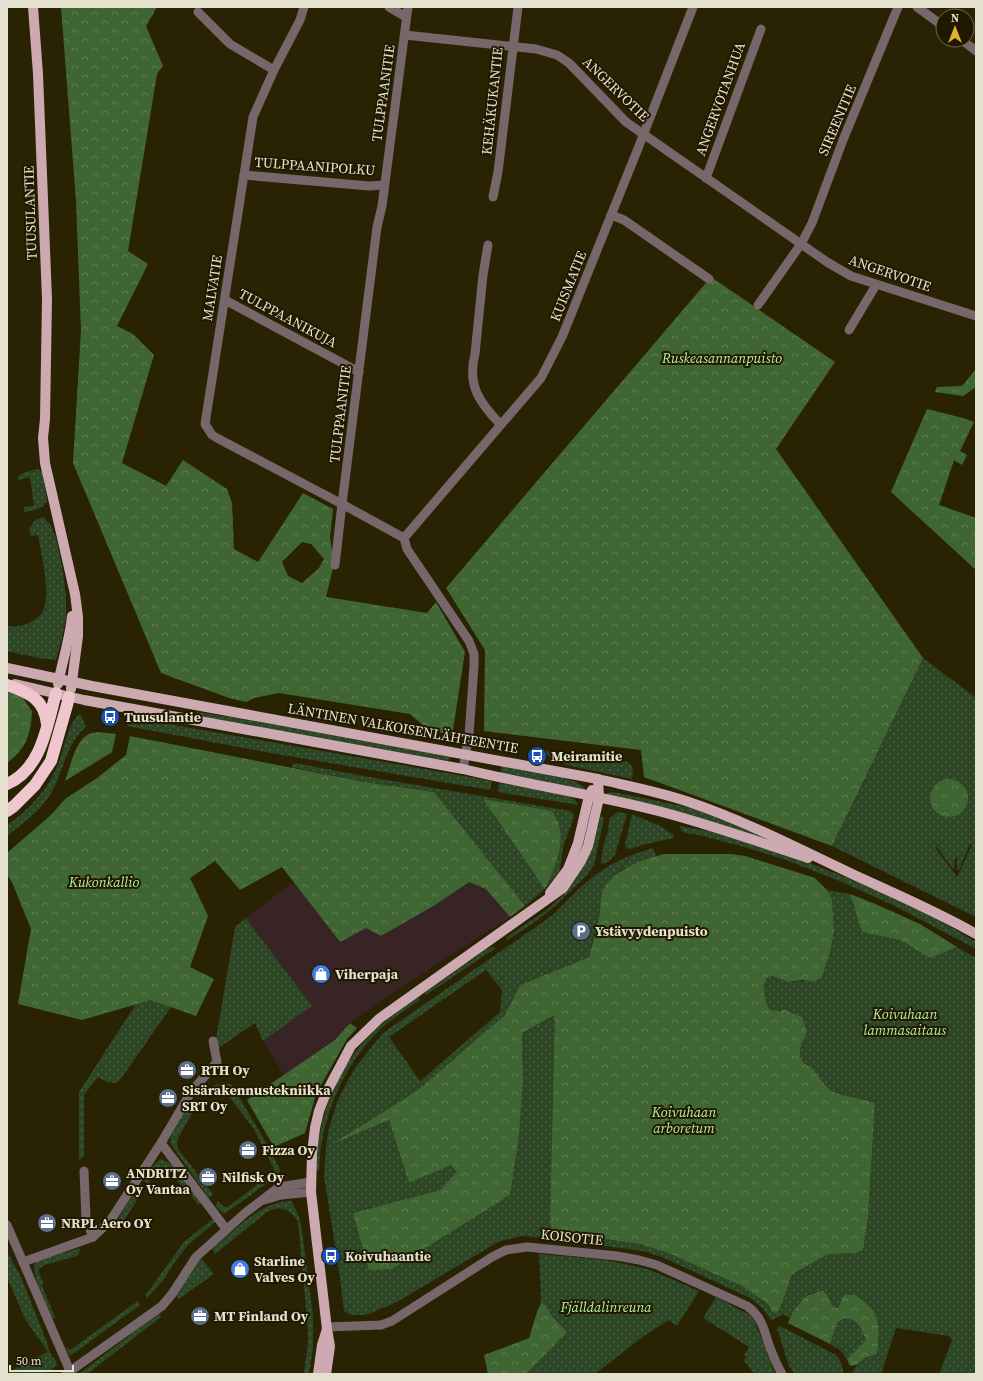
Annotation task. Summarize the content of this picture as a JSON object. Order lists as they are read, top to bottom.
{
  "streets": {
    "main road": ["TUUSULANTIE", "LÄNTINEN VALKOISENLÄHTEENTIE"],
    "street": [
      "ANGERVOTIE",
      "TULPPAANITIE",
      "ANGERVOTANHUA",
      "KEHÄKUKANTIE",
      "SIREENITIE",
      "TULPPAANIPOLKU",
      "KUISMATIE",
      "MALVATIE",
      "TULPPAANIKUJA",
      "KOISOTIE"
    ]
  },
  "crossings": [
    ["ANGERVOTIE", "TULPPAANITIE"],
    ["ANGERVOTIE", "ANGERVOTANHUA"],
    ["ANGERVOTIE", "KEHÄKUKANTIE"],
    ["ANGERVOTIE", "SIREENITIE"],
    ["ANGERVOTIE", "KUISMATIE"],
    ["TULPPAANITIE", "TULPPAANIPOLKU"],
    ["TULPPAANITIE", "MALVATIE"],
    ["TULPPAANITIE", "TULPPAANIKUJA"],
    ["TULPPAANIPOLKU", "MALVATIE"],
    ["TUUSULANTIE", "LÄNTINEN VALKOISENLÄHTEENTIE"],
    ["MALVATIE", "TULPPAANIKUJA"]
  ],
  "parks": [
    "Ruskeasannanpuisto",
    "Kukonkallio",
    "Koivuhaan lammasaitaus",
    "Koivuhaan arboretum",
    "Fjälldalinreuna"
  ],
  "places": {
    "bus stop": ["Tuusulantie", "Meiramitie", "Koivuhaantie"],
    "parking": ["Ystävyydenpuisto"],
    "shop": ["Viherpaja", "Starline Valves Oy"],
    "office": [
      "RTH Oy",
      "Sisärakennustekniikka SRT Oy",
      "Fizza Oy",
      "Nilfisk Oy",
      "ANDRITZ Oy Vantaa",
      "NRPL Aero OY",
      "MT Finland Oy"
    ]
  },
  "scale_bar": "50 m",
  "north": "top"
}
